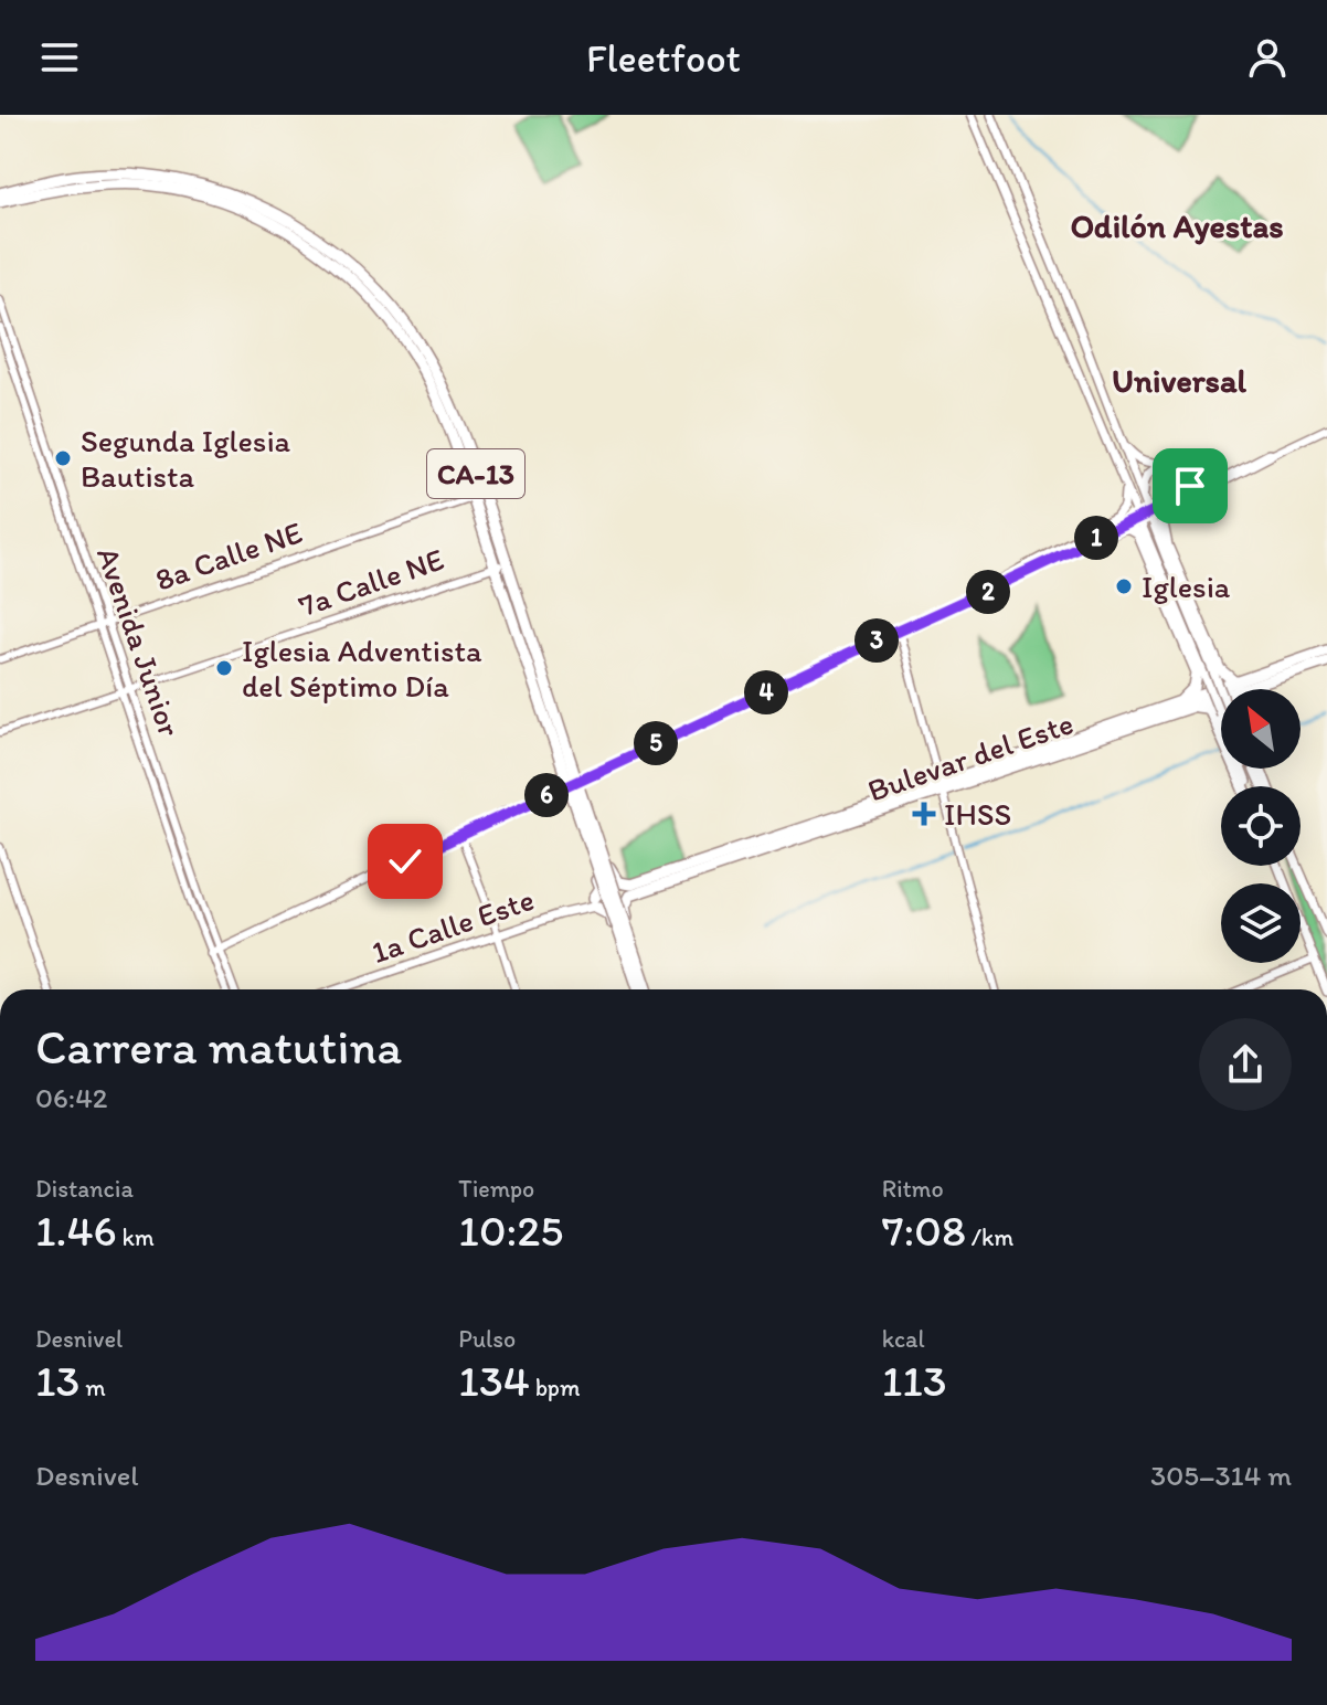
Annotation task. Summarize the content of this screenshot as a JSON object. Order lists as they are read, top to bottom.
{
  "streets": {
    "highway": ["CA-13", "Bulevar del Este"],
    "main road": [
      "8a Calle NE",
      "7a Calle NE",
      "Avenida Junior",
      "1a Calle Este"
    ]
  },
  "crossings": [
    ["CA-13", "8a Calle NE"],
    ["CA-13", "7a Calle NE"],
    ["8a Calle NE", "Avenida Junior"],
    ["7a Calle NE", "Avenida Junior"],
    ["Bulevar del Este", "1a Calle Este"]
  ],
  "districts": ["Odilón Ayestas", "Universal"],
  "places": {
    "other": ["Segunda Iglesia Bautista", "Iglesia", "Iglesia Adventista del Séptimo Día"],
    "health": ["IHSS"]
  },
  "north": "top left",
  "page": {
    "header": "Fleetfoot",
    "pins": [
      "1",
      "2",
      "3",
      "4",
      "5",
      "6"
    ],
    "heading": ["Carrera matutina", "06:42"],
    "stats": [
      ["Distancia", "1.46 km"],
      ["Tiempo", "10:25"],
      ["Ritmo", "7:08 /km"],
      ["Desnivel", "13 m"],
      ["Pulso", "134 bpm"],
      ["kcal", "113"]
    ],
    "chart": ["Desnivel", "305–314 m"]
  }
}
